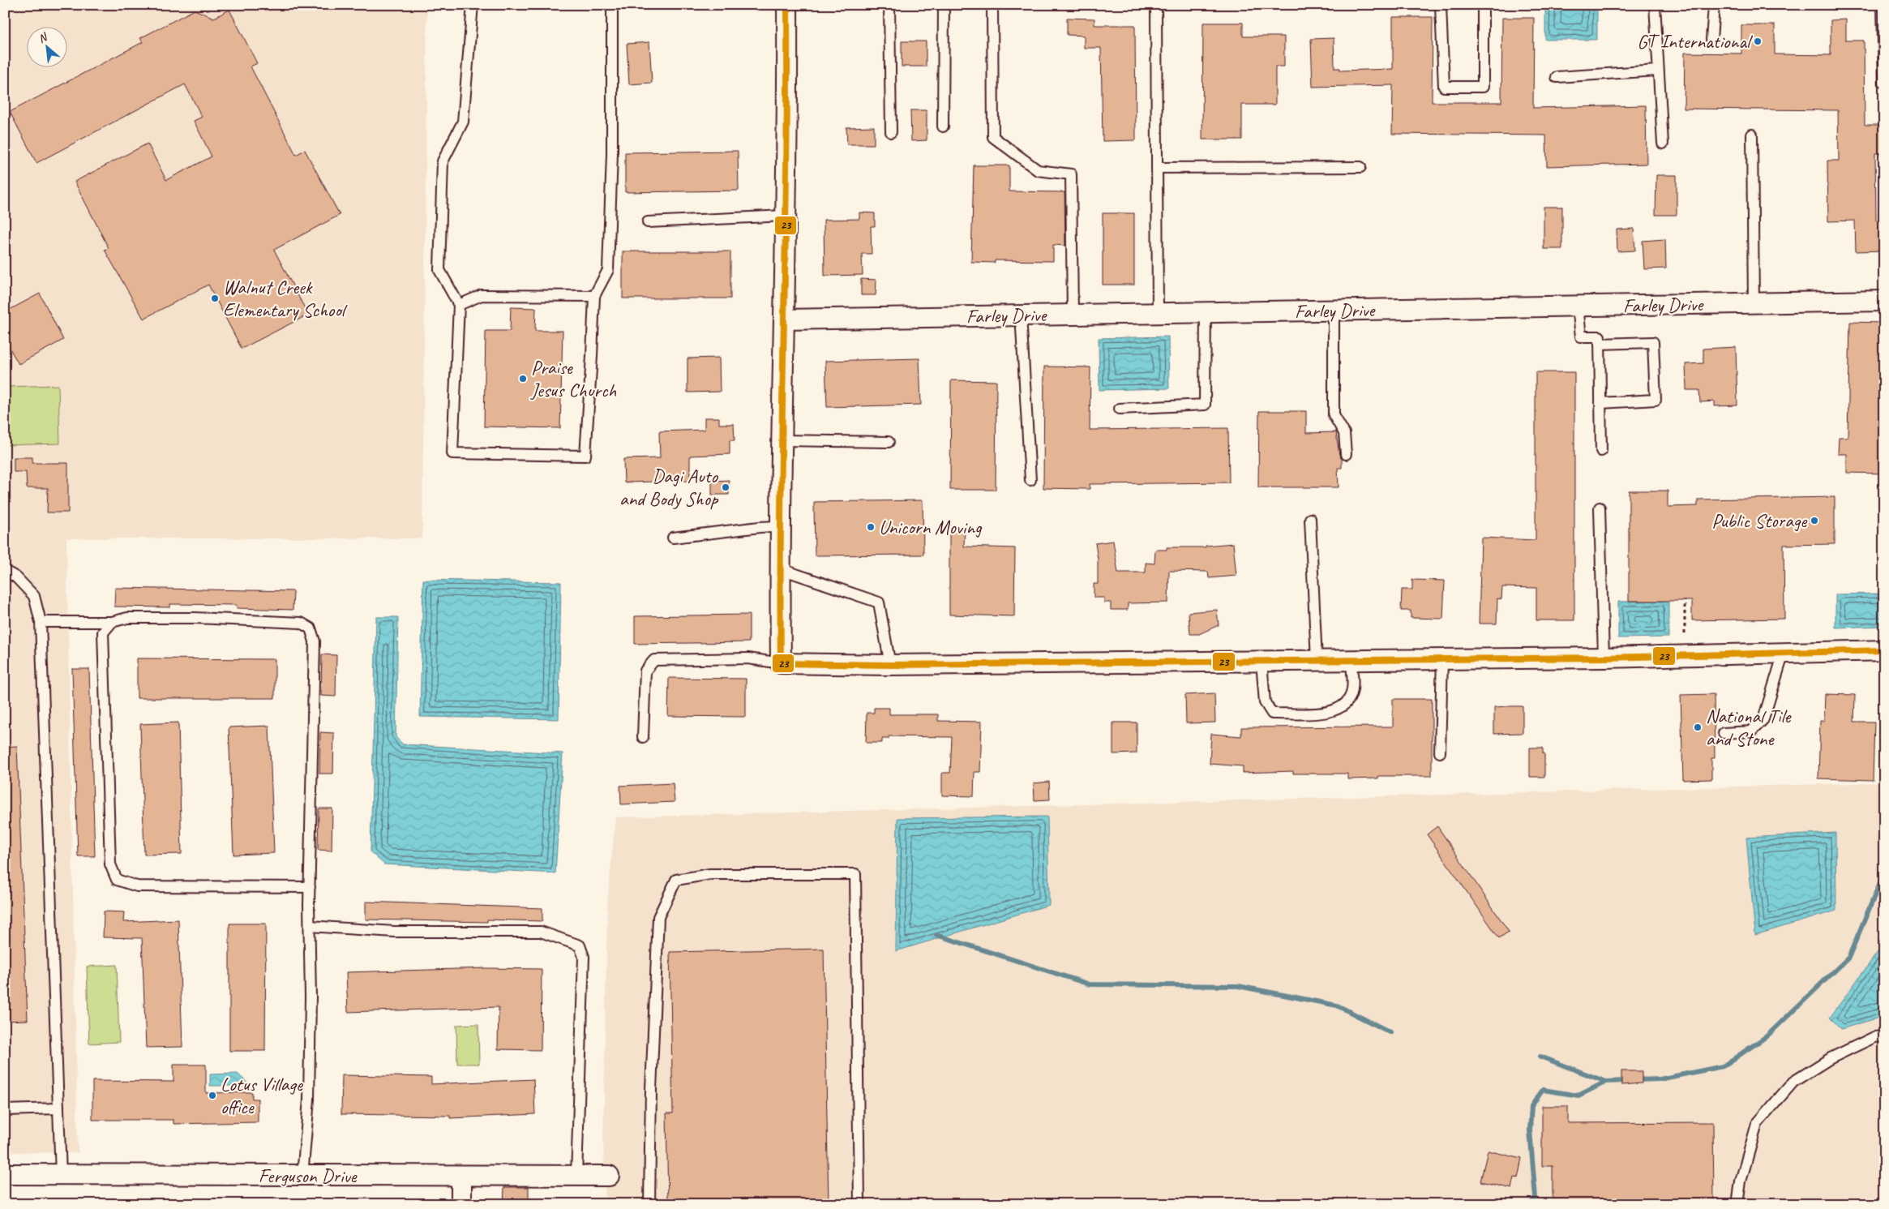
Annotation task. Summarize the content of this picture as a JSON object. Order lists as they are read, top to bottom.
{
  "streets": {
    "street": ["Farley Drive", "Ferguson Drive"]
  },
  "places": [
    "GT International",
    "Walnut Creek Elementary School",
    "Praise Jesus Church",
    "Dagi Auto and Body Shop",
    "Public Storage",
    "Unicorn Moving",
    "National Tile and Stone",
    "Lotus Village office"
  ],
  "lines": ["transit line 23"],
  "north": "top left"
}
